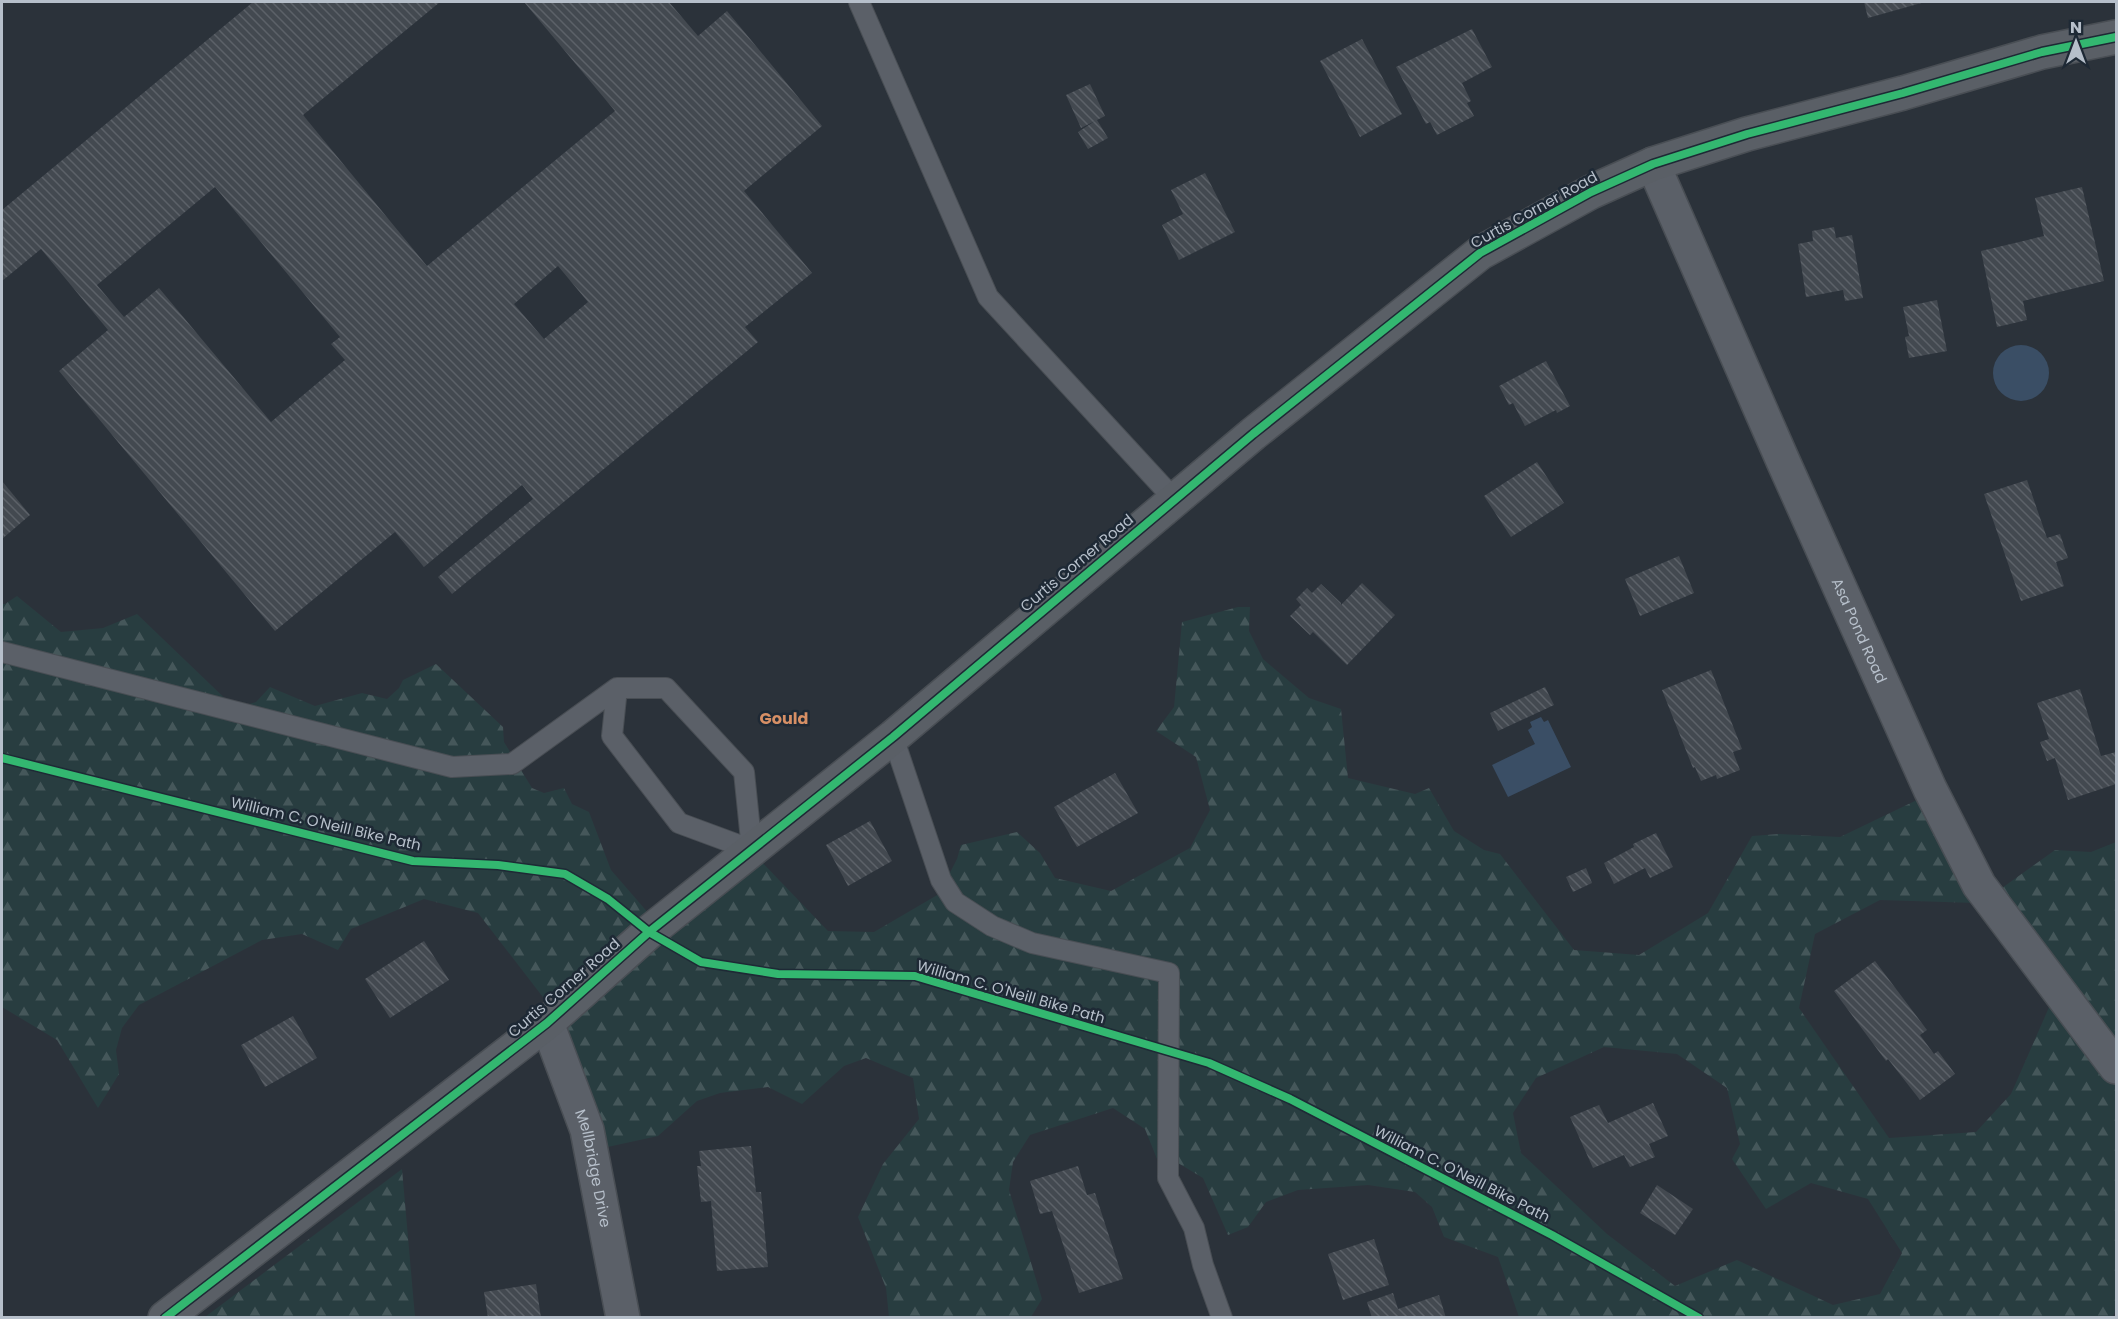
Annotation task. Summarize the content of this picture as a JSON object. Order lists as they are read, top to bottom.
{
  "streets": {
    "street": ["Curtis Corner Road", "Asa Pond Road", "Mellbridge Drive"],
    "cycle path": ["William C. O'Neill Bike Path"]
  },
  "crossings": [
    ["Curtis Corner Road", "Asa Pond Road"],
    ["Curtis Corner Road", "Mellbridge Drive"]
  ],
  "districts": ["Gould"],
  "north": "top"
}
